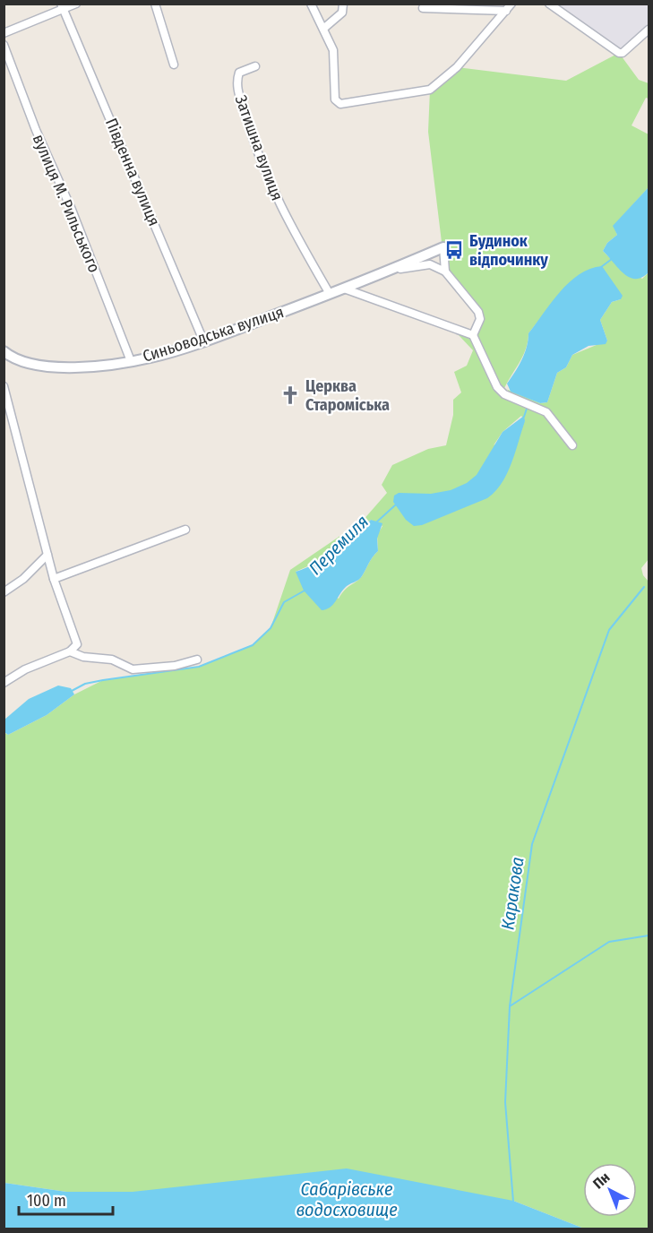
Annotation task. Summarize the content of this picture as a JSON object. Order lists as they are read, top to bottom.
{
  "streets": {
    "street": [
      "Затишна вулиця",
      "Південна вулиця",
      "вулиця М. Рильського",
      "Синьоводська вулиця"
    ]
  },
  "crossings": [
    ["Затишна вулиця", "Синьоводська вулиця"],
    ["Південна вулиця", "Синьоводська вулиця"],
    ["вулиця М. Рильського", "Синьоводська вулиця"]
  ],
  "water": ["Перемиля", "Каракова", "Сабарівське водосховище"],
  "places": {
    "bus stop": ["Будинок відпочинку"],
    "church": ["Церква Староміська"]
  },
  "scale_bar": "100 m",
  "north": "top left"
}
